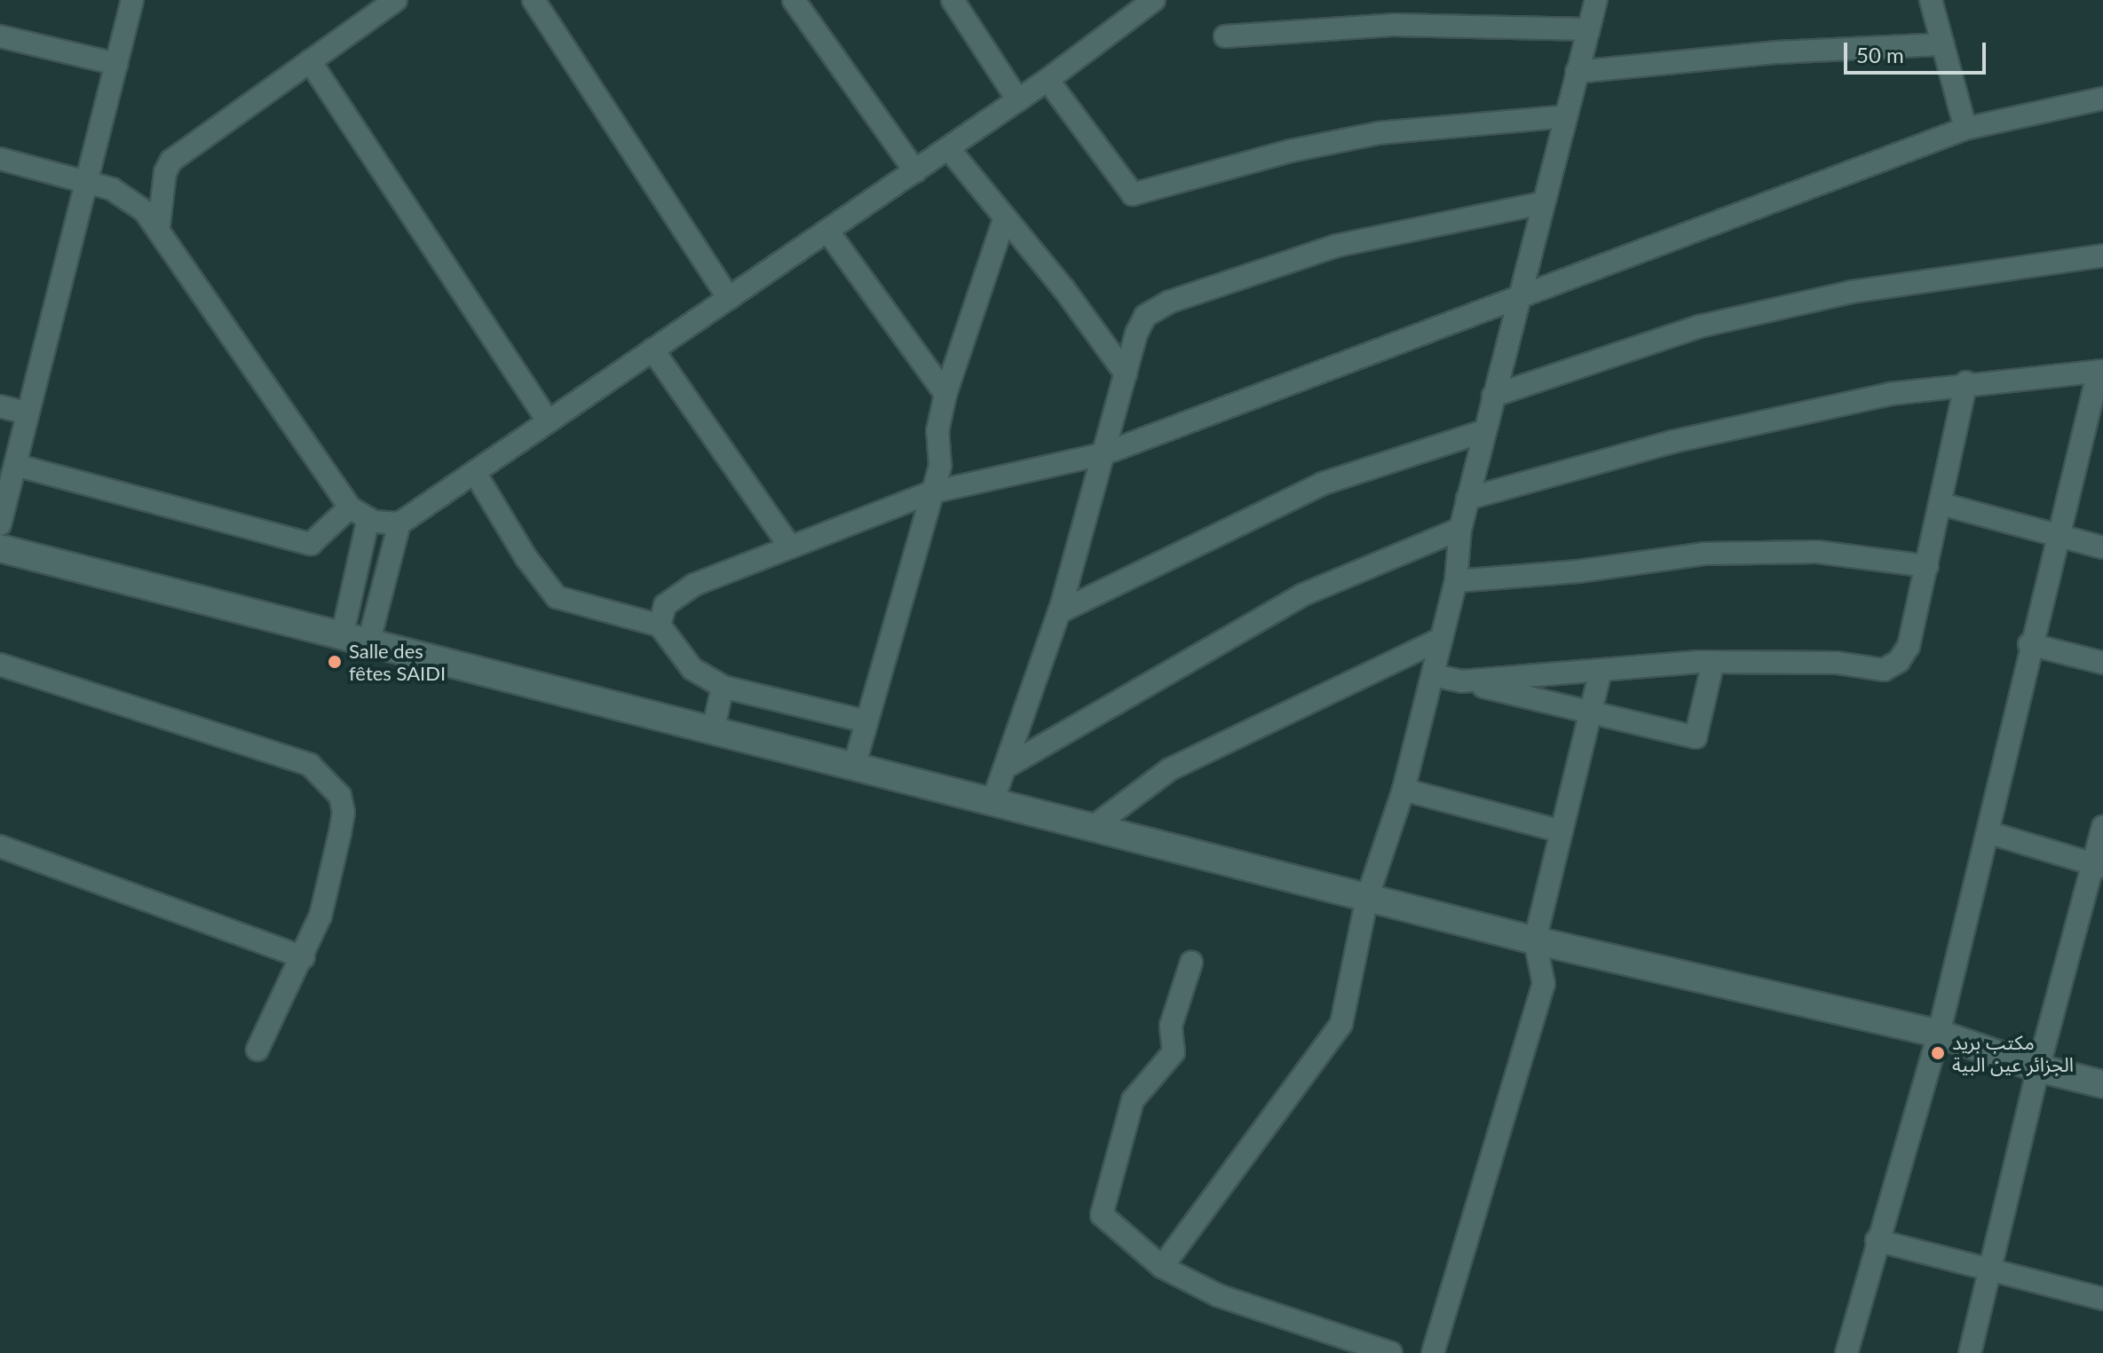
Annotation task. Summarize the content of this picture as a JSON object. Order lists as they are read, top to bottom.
{
  "places": ["Salle des fêtes SAIDI", "مكتب بريد الجزائر عين البية"],
  "scale_bar": "50 m"
}
